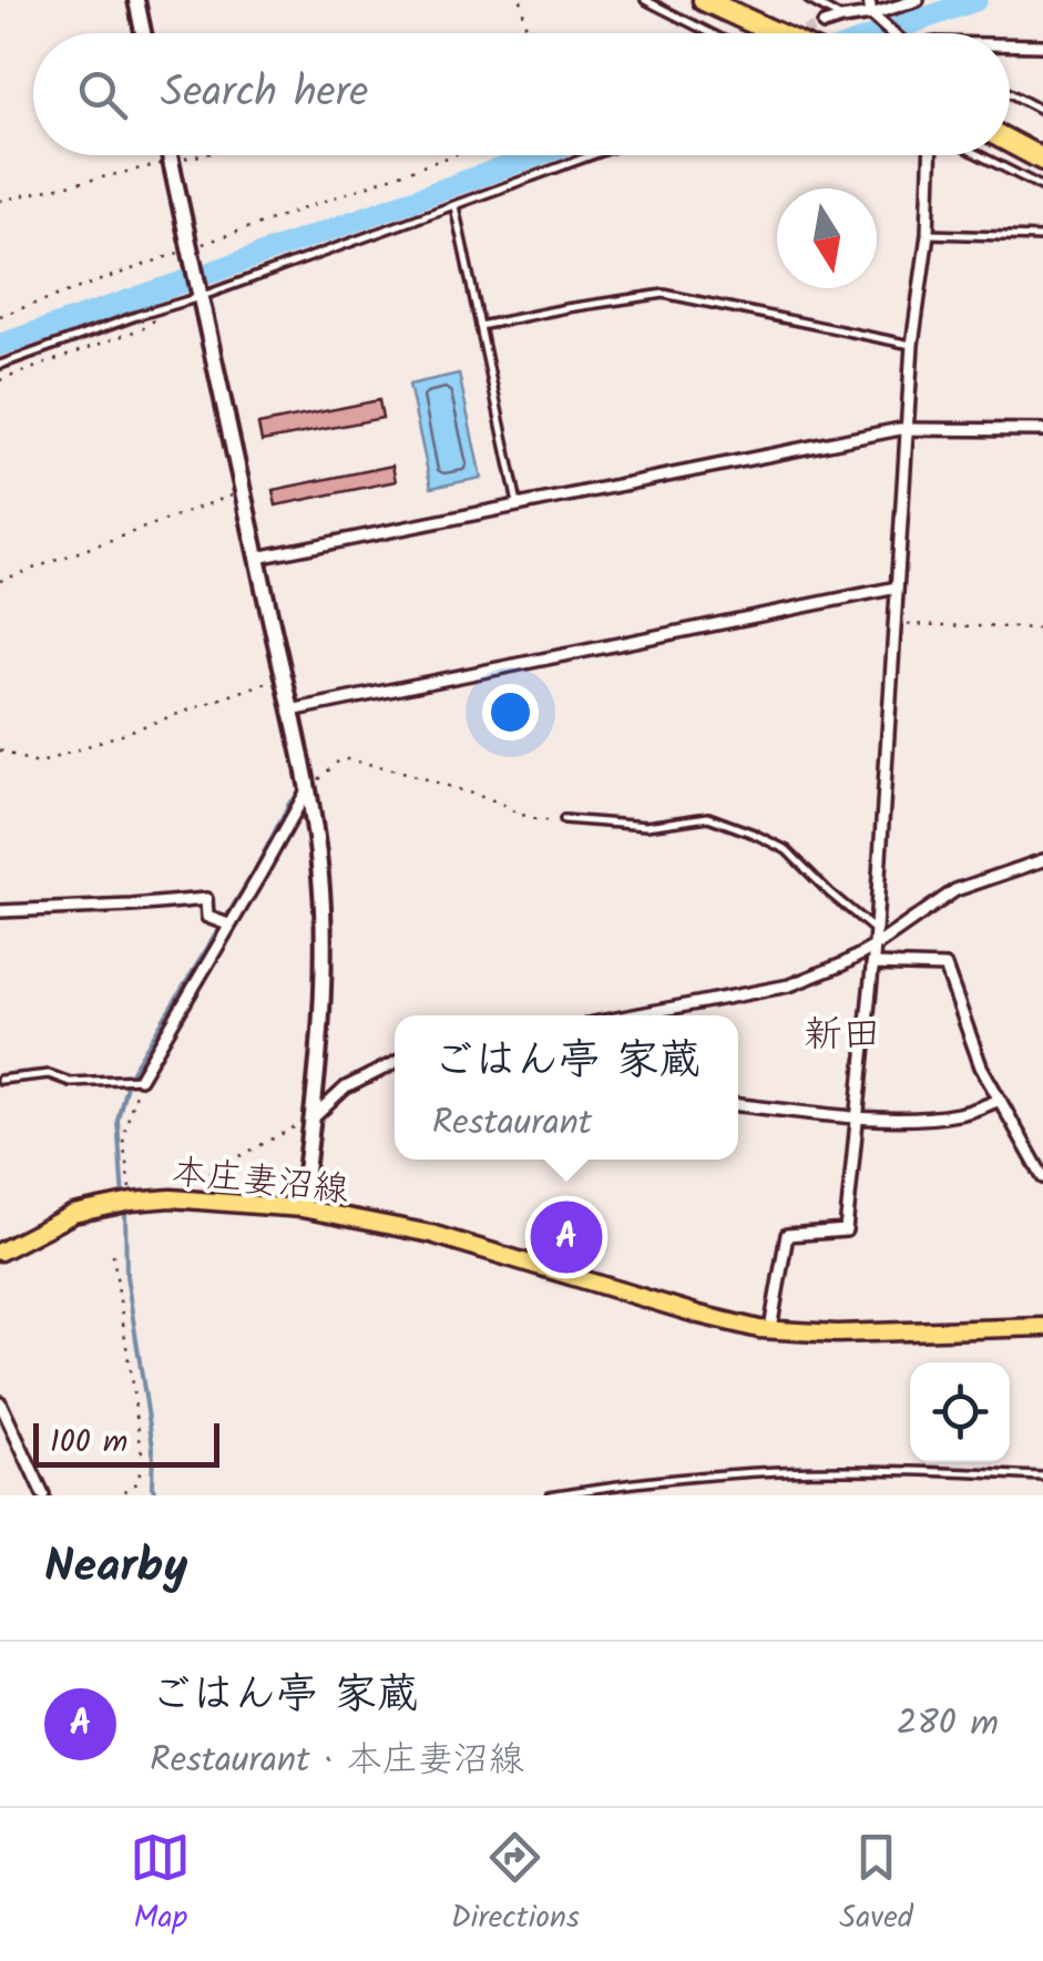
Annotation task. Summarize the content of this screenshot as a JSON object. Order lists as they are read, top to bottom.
{
  "streets": {
    "main road": ["本庄妻沼線"]
  },
  "districts": ["新田"],
  "scale_bar": "100 m",
  "north": "bottom",
  "page": {
    "search": "Search here",
    "popup": ["ごはん亭 家蔵", "Restaurant"],
    "pins": "A",
    "scale": "100 m",
    "heading": "Nearby",
    "list": [
      {
        "mark": "A",
        "name": "ごはん亭 家蔵",
        "note": "Restaurant · 本庄妻沼線",
        "value": "280 m"
      }
    ],
    "nav": ["Map", "Directions", "Saved"]
  }
}
